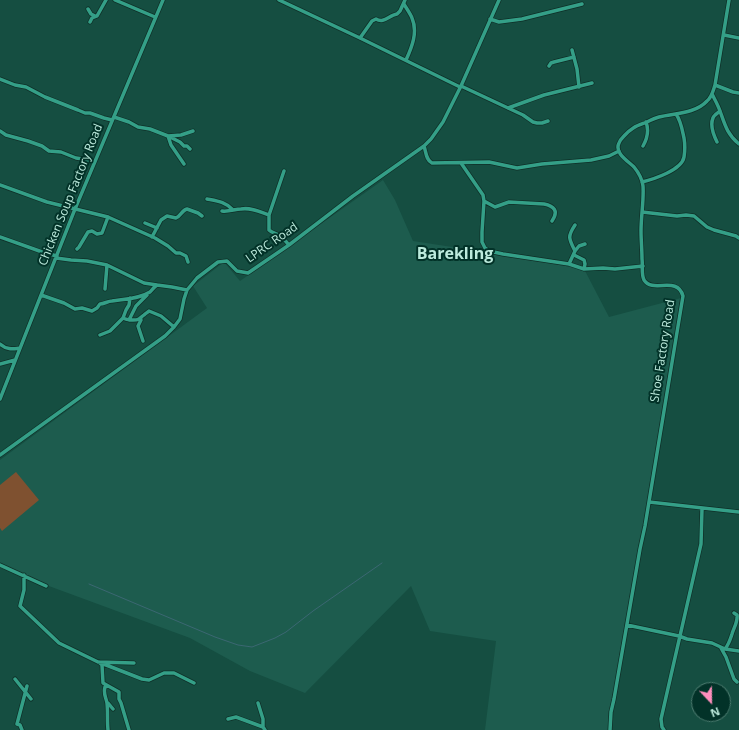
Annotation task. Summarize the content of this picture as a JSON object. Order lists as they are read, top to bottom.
{
  "streets": {
    "street": ["Chicken Soup Factory Road", "LPRC Road", "Shoe Factory Road"]
  },
  "districts": ["Barekling"],
  "north": "bottom"
}
